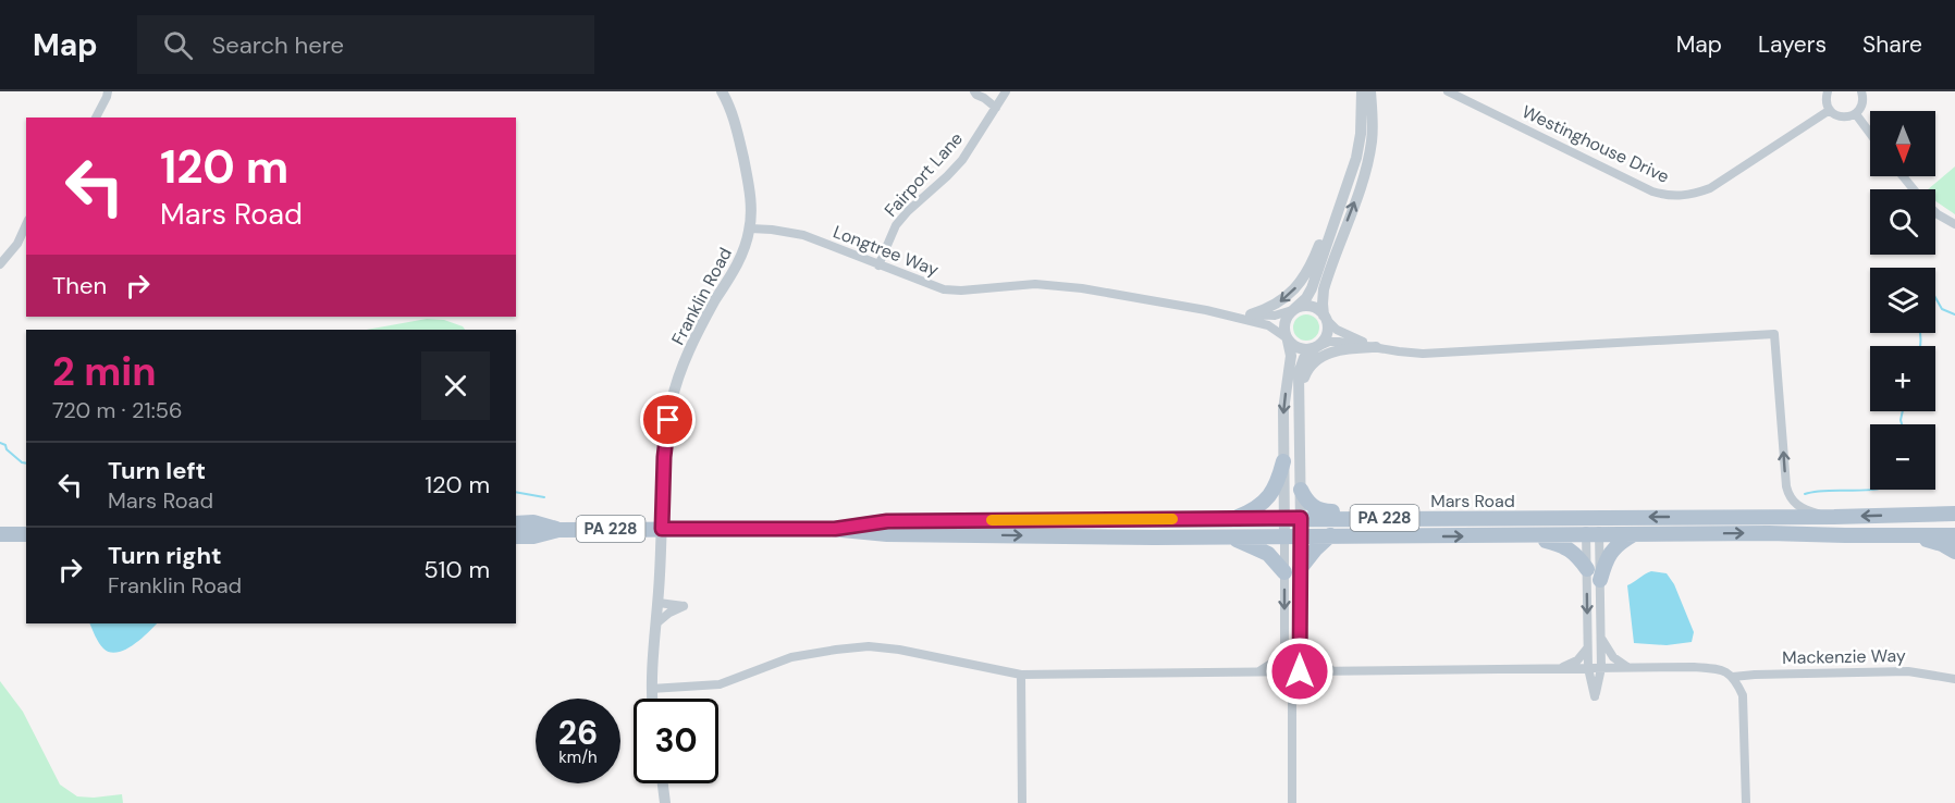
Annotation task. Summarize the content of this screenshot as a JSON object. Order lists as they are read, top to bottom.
{
  "streets": {
    "main road": ["Mars Road", "PA 228"],
    "street": [
      "Westinghouse Drive",
      "Fairport Lane",
      "Longtree Way",
      "Franklin Road",
      "Mackenzie Way"
    ]
  },
  "crossings": [
    ["Fairport Lane", "Longtree Way"],
    ["Longtree Way", "Franklin Road"],
    ["Franklin Road", "Mars Road"]
  ],
  "north": "bottom",
  "page": {
    "header": "Map",
    "search": "Search here",
    "nav": ["Map", "Layers", "Share"],
    "map_buttons": ["+", "−"],
    "turn": ["120 m", "Mars Road"],
    "then": "Then",
    "heading": ["2 min", "720 m · 21:56"],
    "list": [
      {
        "name": "Turn left",
        "note": "Mars Road",
        "value": "120 m"
      },
      {
        "name": "Turn right",
        "note": "Franklin Road",
        "value": "510 m"
      }
    ],
    "speed": "26 km/h",
    "limit": "30"
  }
}
